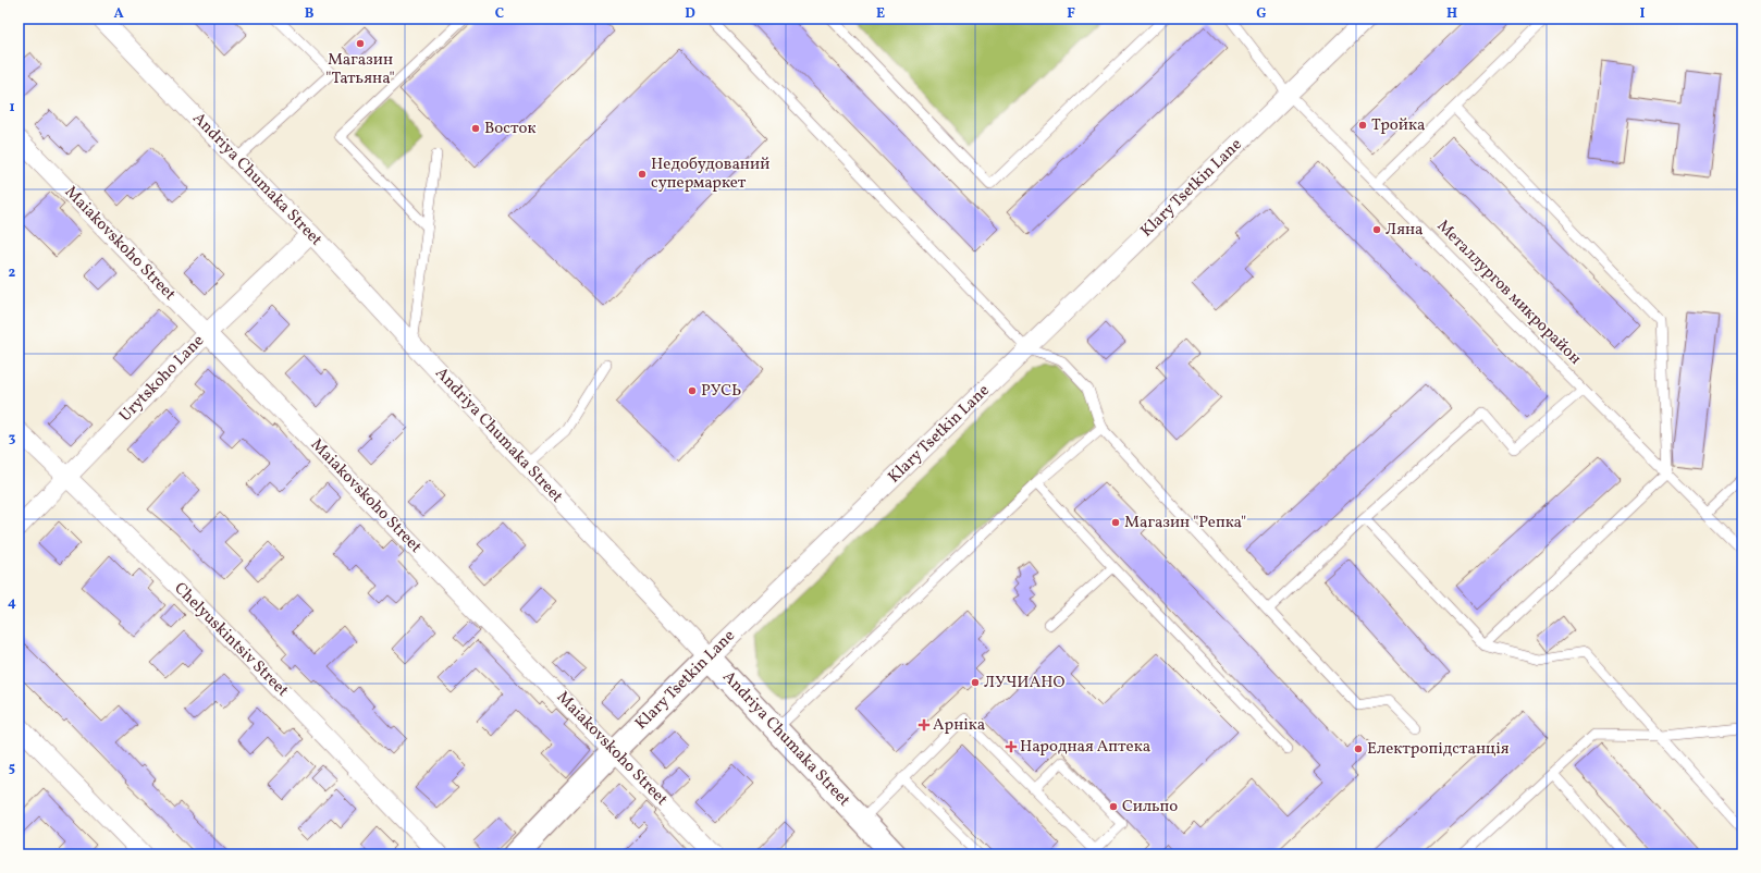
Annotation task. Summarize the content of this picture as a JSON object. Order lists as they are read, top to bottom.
{
  "streets": {
    "street": [
      "Andriya Chumaka Street",
      "Klary Tsetkin Lane",
      "Maiakovskoho Street",
      "Urytskoho Lane",
      "Chelyuskintsiv Street"
    ],
    "lane": ["Металлургов микрорайон"]
  },
  "crossings": [
    ["Andriya Chumaka Street", "Klary Tsetkin Lane"],
    ["Andriya Chumaka Street", "Urytskoho Lane"],
    ["Klary Tsetkin Lane", "Maiakovskoho Street"],
    ["Klary Tsetkin Lane", "Металлургов микрорайон"],
    ["Maiakovskoho Street", "Urytskoho Lane"],
    ["Urytskoho Lane", "Chelyuskintsiv Street"]
  ],
  "places": {
    "other": [
      "Магазин \"Татьяна\"",
      "Тройка",
      "Восток",
      "Недобудований супермаркет",
      "Ляна",
      "РУСЬ",
      "Магазин \"Репка\"",
      "ЛУЧИАНО",
      "Електропідстанція",
      "Сильпо"
    ],
    "health": ["Арніка", "Народная Аптека"]
  },
  "grid": {
    "columns": [
      "A",
      "B",
      "C",
      "D",
      "E",
      "F",
      "G",
      "H",
      "I"
    ],
    "rows": [
      "1",
      "2",
      "3",
      "4",
      "5"
    ]
  }
}
